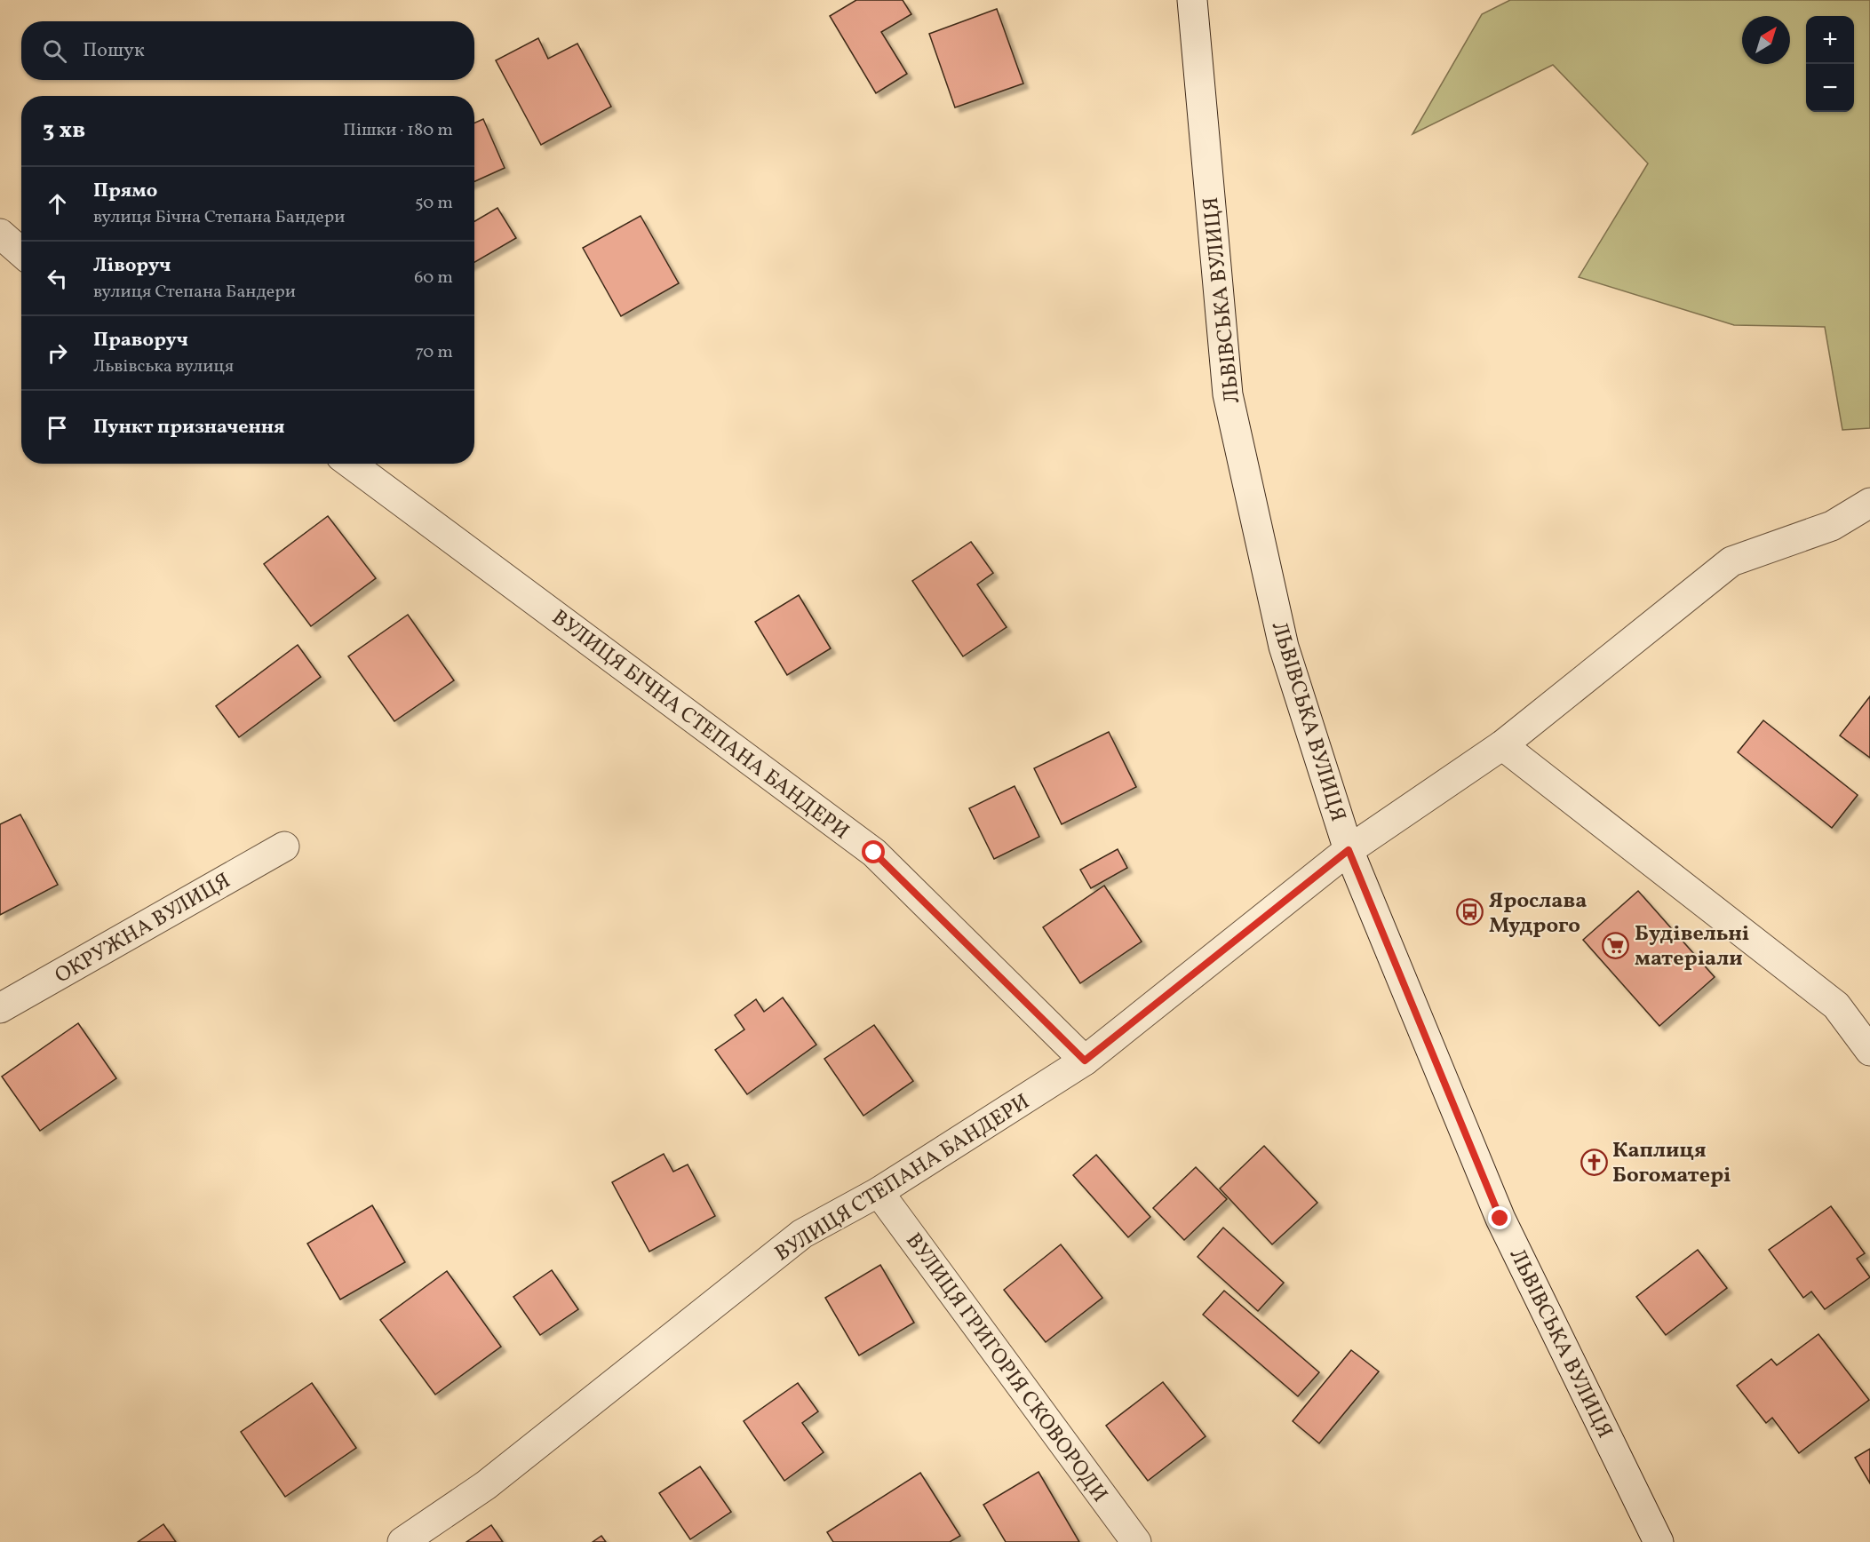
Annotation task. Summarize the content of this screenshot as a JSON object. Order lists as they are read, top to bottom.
{
  "streets": {
    "street": [
      "ЛЬВІВСЬКА ВУЛИЦЯ",
      "ВУЛИЦЯ БІЧНА СТЕПАНА БАНДЕРИ",
      "ОКРУЖНА ВУЛИЦЯ",
      "ВУЛИЦЯ СТЕПАНА БАНДЕРИ",
      "ВУЛИЦЯ ГРИГОРІЯ СКОВОРОДИ"
    ]
  },
  "crossings": [
    ["ЛЬВІВСЬКА ВУЛИЦЯ", "ВУЛИЦЯ СТЕПАНА БАНДЕРИ"],
    ["ВУЛИЦЯ БІЧНА СТЕПАНА БАНДЕРИ", "ВУЛИЦЯ СТЕПАНА БАНДЕРИ"],
    ["ВУЛИЦЯ СТЕПАНА БАНДЕРИ", "ВУЛИЦЯ ГРИГОРІЯ СКОВОРОДИ"]
  ],
  "places": {
    "bus stop": ["Ярослава Мудрого"],
    "supermarket": ["Будівельні матеріали"],
    "church": ["Каплиця Богоматері"]
  },
  "north": "top right",
  "page": {
    "map_buttons": ["+", "−"],
    "search": "Пошук",
    "heading": ["3 хв", "Пішки · 180 m"],
    "list": [
      ["Прямо", "вулиця Бічна Степана Бандери", "50 m"],
      ["Ліворуч", "вулиця Степана Бандери", "60 m"],
      ["Праворуч", "Львівська вулиця", "70 m"],
      "Пункт призначення"
    ]
  }
}
